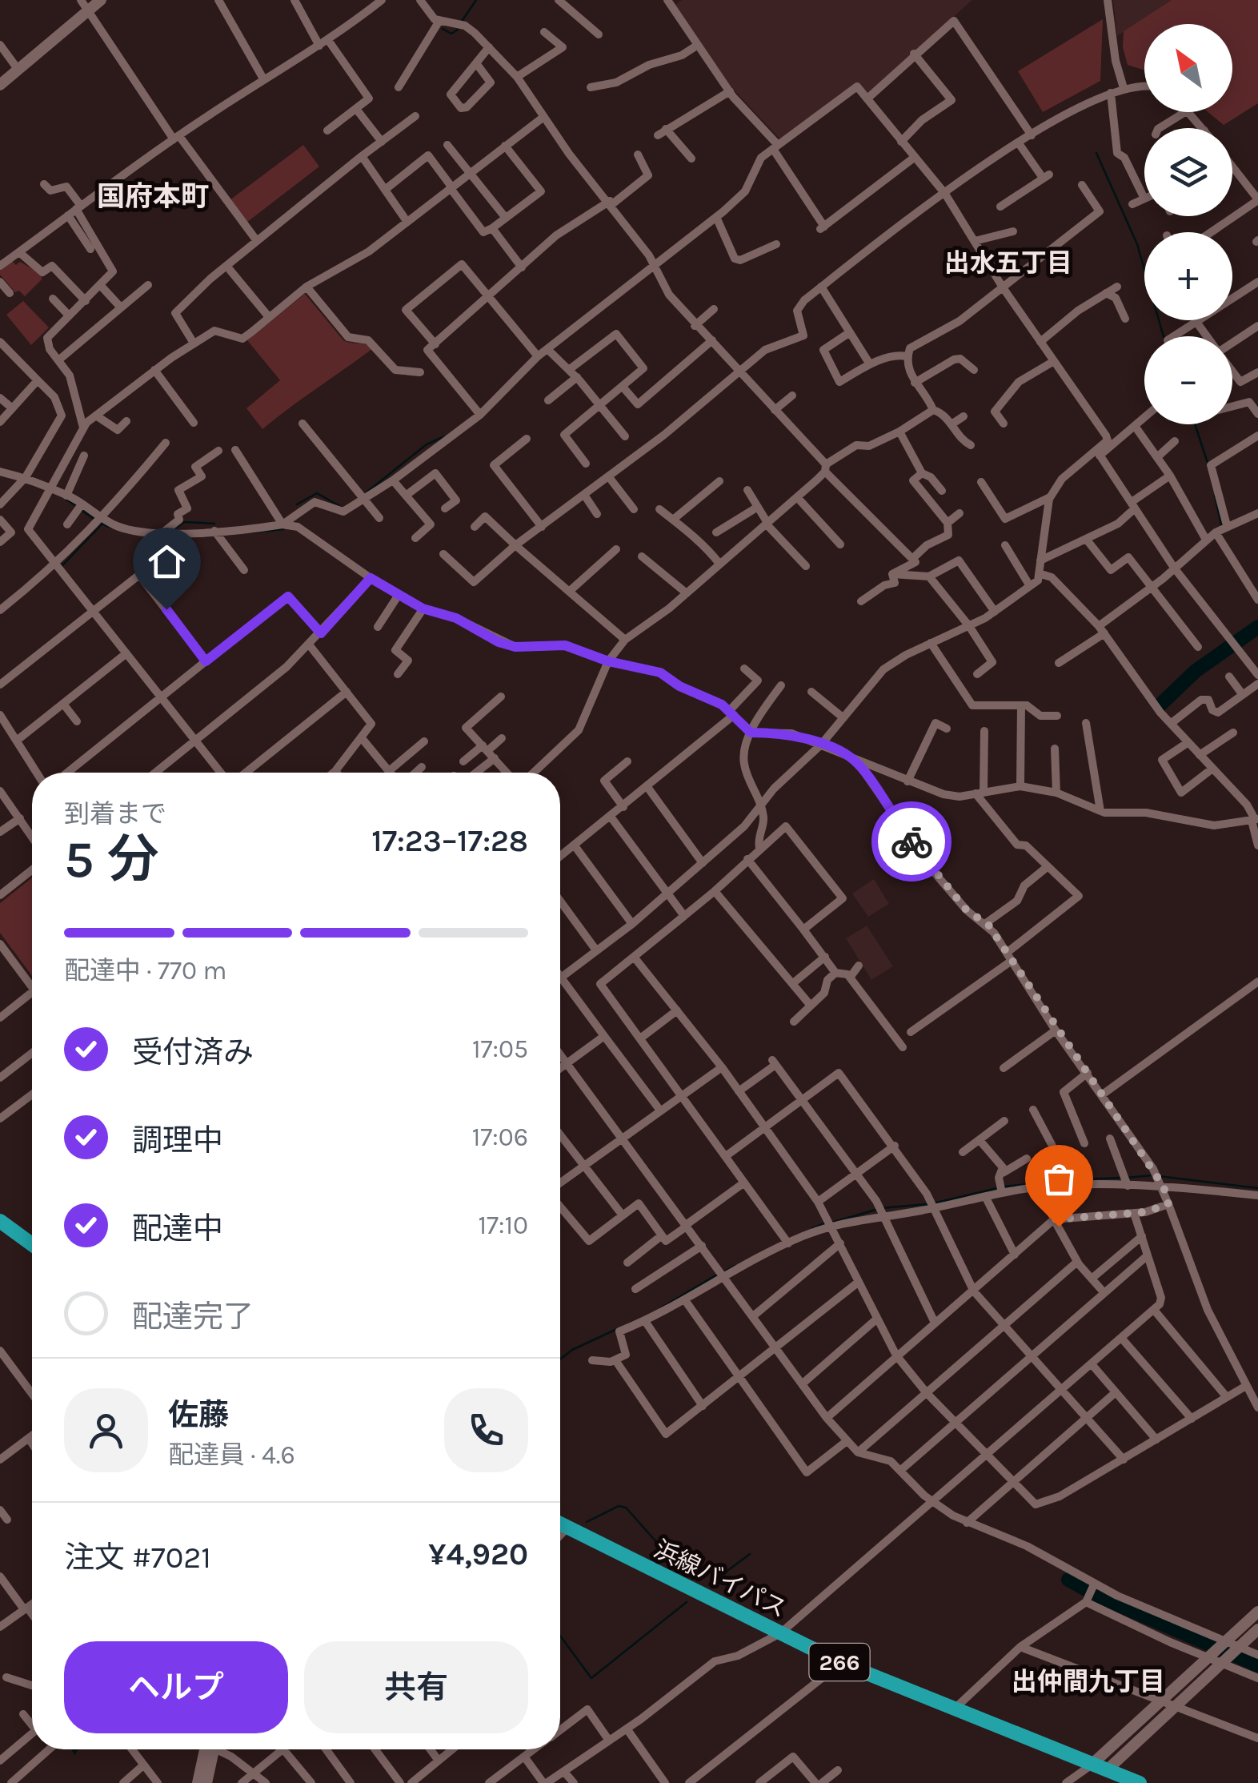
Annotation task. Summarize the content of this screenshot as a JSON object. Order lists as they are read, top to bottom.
{
  "streets": {
    "highway": ["浜線バイパス", "266"]
  },
  "districts": ["国府本町", "出水五丁目", "出仲間九丁目"],
  "north": "top left",
  "page": {
    "map_buttons": ["+", "−"],
    "heading": ["5 分", "到着まで", "17:23–17:28"],
    "panel": [
      "佐藤",
      "配達員 · 4.6",
      "注文 #7021",
      "¥4,920"
    ],
    "bar": "配達中 · 770 m",
    "list": [
      ["受付済み", "17:05"],
      ["調理中", "17:06"],
      ["配達中", "17:10"],
      "配達完了"
    ],
    "buttons": ["ヘルプ", "共有"]
  }
}
